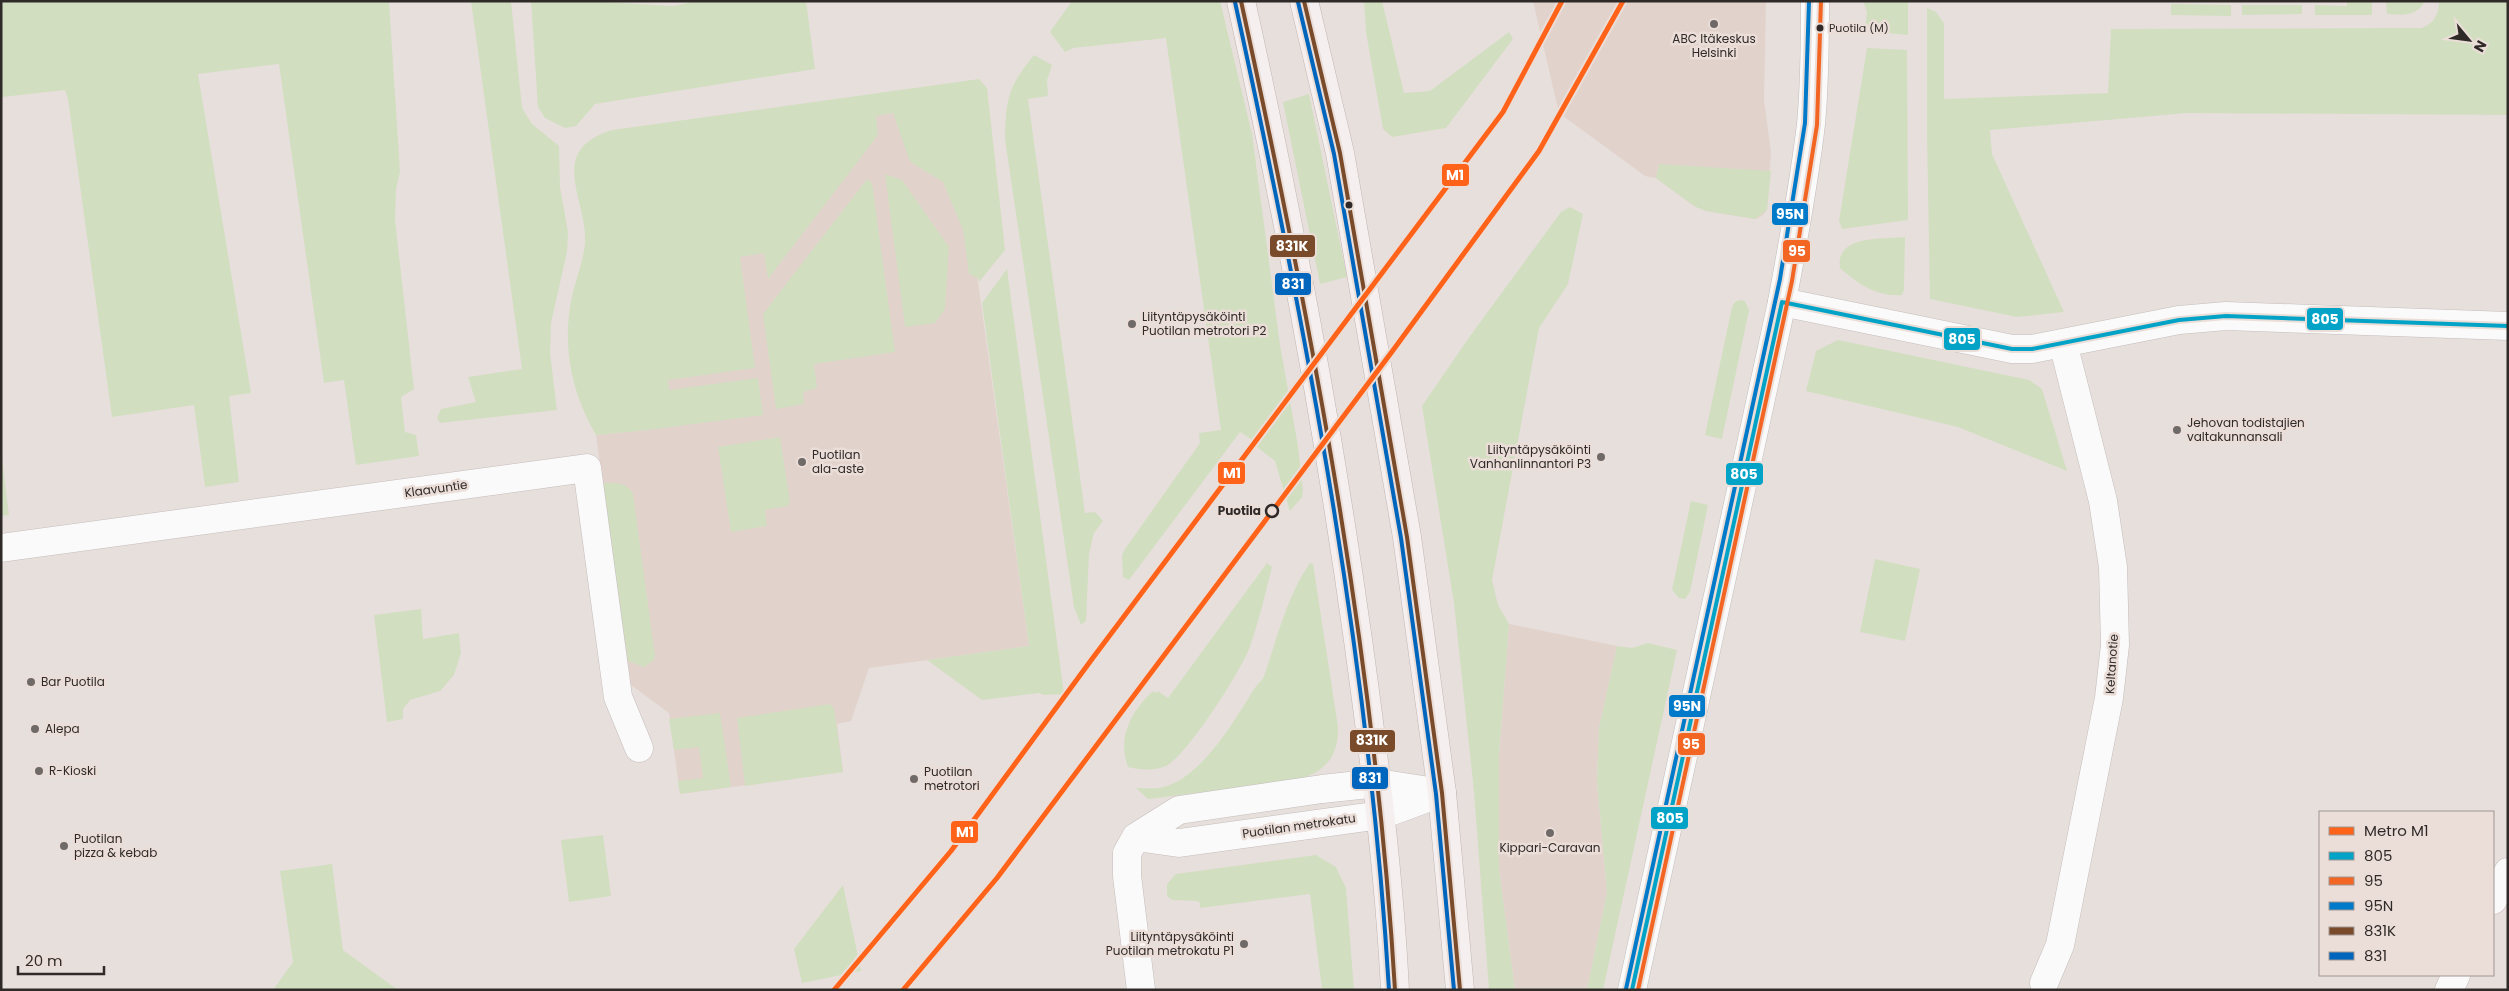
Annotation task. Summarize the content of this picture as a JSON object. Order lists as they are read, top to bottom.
{
  "streets": {
    "street": ["Klaavuntie", "Keltanotie", "Puotilan metrokatu"]
  },
  "places": [
    "ABC Itäkeskus Helsinki",
    "Puotila (M)",
    "Liityntäpysäköinti Puotilan metrotori P2",
    "Jehovan todistajien valtakunnansali",
    "Liityntäpysäköinti Vanhanlinnantori P3",
    "Puotilan ala-aste",
    "Puotila",
    "Bar Puotila",
    "Alepa",
    "R-Kioski",
    "Puotilan metrotori",
    "Kippari-Caravan",
    "Puotilan pizza & kebab",
    "Liityntäpysäköinti Puotilan metrokatu P1"
  ],
  "lines": [
    "metro line M1",
    "transit line 95",
    "transit line 95N",
    "transit line 831K",
    "transit line 831",
    "transit line 805"
  ],
  "legend": [
    "Metro M1",
    "805",
    "95",
    "95N",
    "831K",
    "831"
  ],
  "scale_bar": "20 m",
  "north": "bottom right"
}
